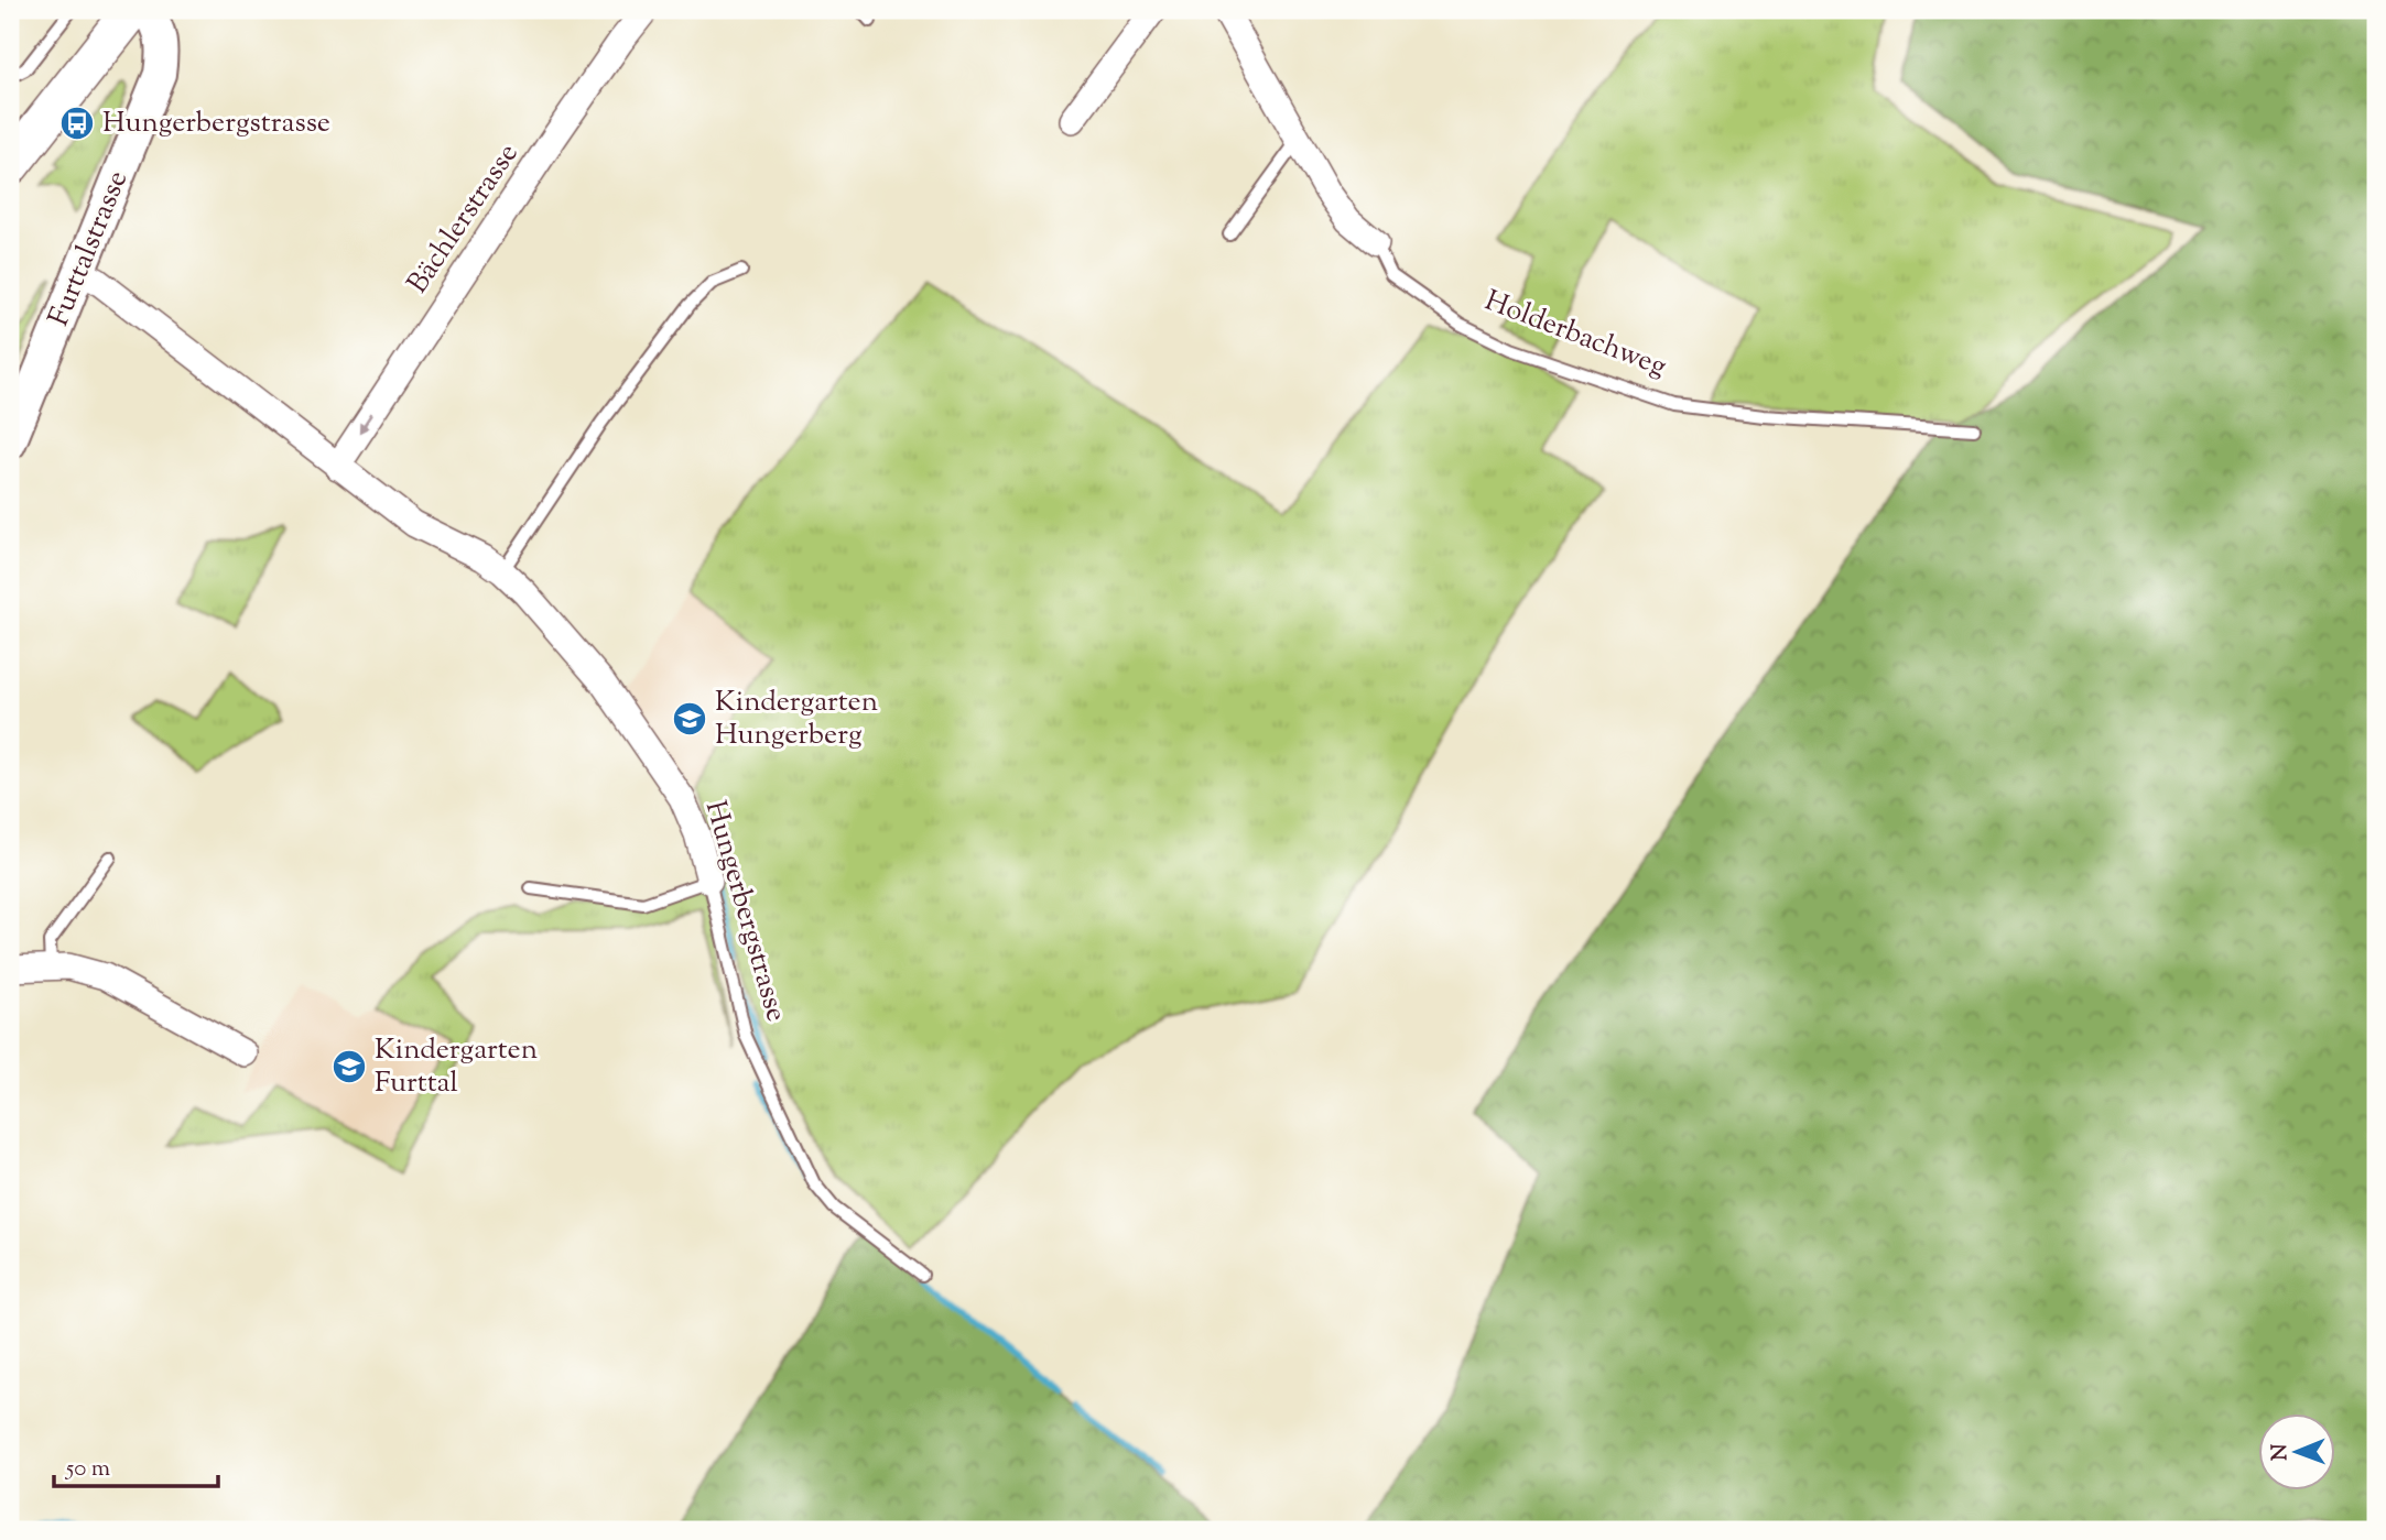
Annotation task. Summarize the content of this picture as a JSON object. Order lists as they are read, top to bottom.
{
  "streets": {
    "street": [
      "Bächlerstrasse",
      "Furttalstrasse",
      "Holderbachweg",
      "Hungerbergstrasse"
    ]
  },
  "crossings": [
    ["Bächlerstrasse", "Hungerbergstrasse"],
    ["Furttalstrasse", "Hungerbergstrasse"]
  ],
  "one_way": ["Bächlerstrasse"],
  "places": {
    "bus stop": ["Hungerbergstrasse"],
    "school or university": ["Kindergarten Hungerberg", "Kindergarten Furttal"]
  },
  "scale_bar": "50 m",
  "north": "left"
}
